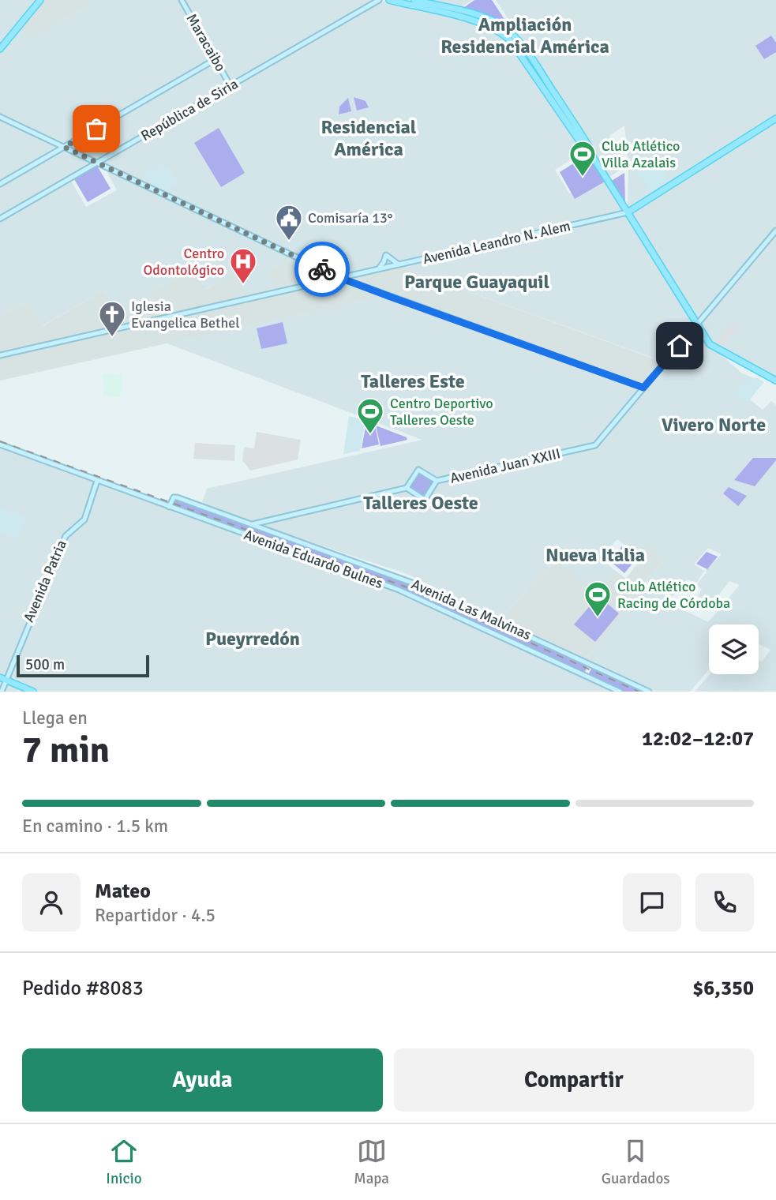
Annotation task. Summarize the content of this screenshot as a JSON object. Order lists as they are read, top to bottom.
{
  "streets": {
    "main road": [
      "Maracaibo",
      "República de Siria",
      "Avenida Leandro N. Alem",
      "Avenida Juan XXIII",
      "Avenida Eduardo Bulnes",
      "Avenida Patria",
      "Avenida Las Malvinas"
    ]
  },
  "crossings": [
    ["Maracaibo", "República de Siria"],
    ["Avenida Eduardo Bulnes", "Avenida Patria"],
    ["Avenida Eduardo Bulnes", "Avenida Las Malvinas"]
  ],
  "districts": [
    "Ampliación Residencial América",
    "Residencial América",
    "Parque Guayaquil",
    "Talleres Este",
    "Vivero Norte",
    "Talleres Oeste",
    "Nueva Italia",
    "Pueyrredón"
  ],
  "places": {
    "sports": ["Club Atlético Villa Azalais", "Centro Deportivo Talleres Oeste", "Club Atlético Racing de Córdoba"],
    "public building": ["Comisaría 13°"],
    "hospital": ["Centro Odontológico"],
    "church": ["Iglesia Evangelica Bethel"]
  },
  "scale_bar": "500 m",
  "page": {
    "scale": "500 m",
    "heading": ["7 min", "Llega en", "12:02–12:07"],
    "panel": [
      "Mateo",
      "Repartidor · 4.5",
      "Pedido #8083",
      "$6,350"
    ],
    "bar": "En camino · 1.5 km",
    "buttons": ["Ayuda", "Compartir"],
    "tabs": ["Inicio", "Mapa", "Guardados"]
  }
}
